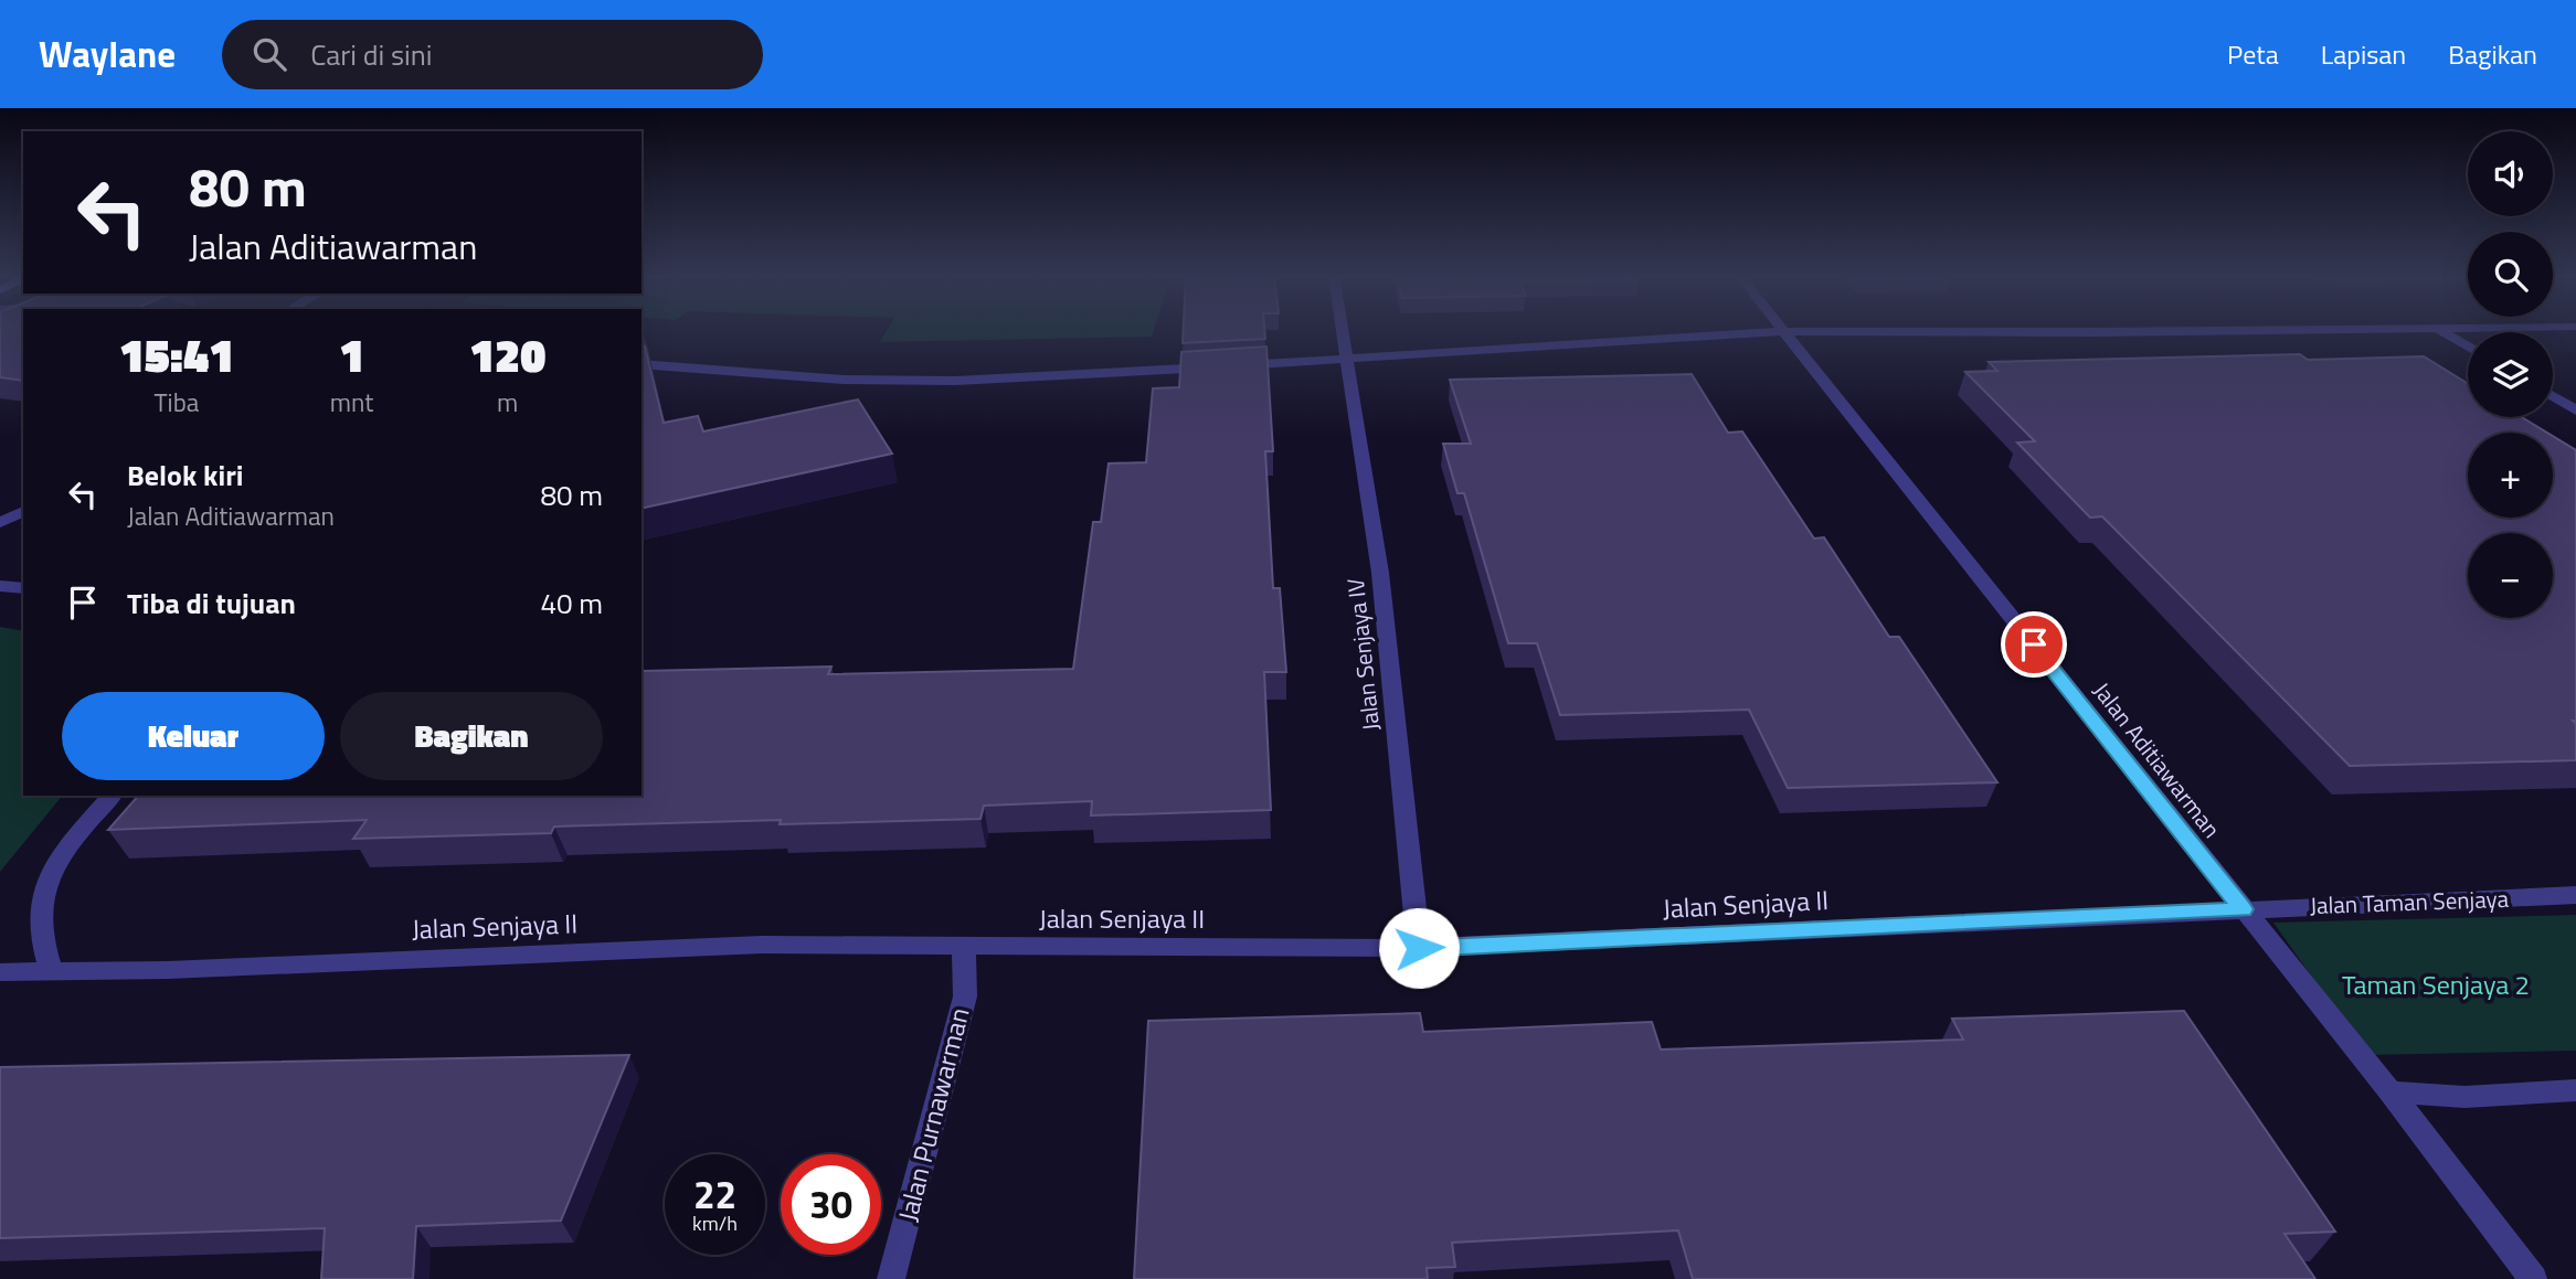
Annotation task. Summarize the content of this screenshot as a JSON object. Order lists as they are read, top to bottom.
{
  "streets": {
    "street": [
      "Jalan Senjaya IV",
      "Jalan Aditiawarman",
      "Jalan Taman Senjaya",
      "Jalan Senjaya II",
      "Jalan Purnawarman"
    ]
  },
  "crossings": [
    ["Jalan Senjaya IV", "Jalan Senjaya II"],
    ["Jalan Aditiawarman", "Jalan Taman Senjaya"],
    ["Jalan Aditiawarman", "Jalan Senjaya II"],
    ["Jalan Taman Senjaya", "Jalan Senjaya II"],
    ["Jalan Senjaya II", "Jalan Purnawarman"]
  ],
  "parks": ["Taman Senjaya 2"],
  "page": {
    "header": "Waylane",
    "search": "Cari di sini",
    "nav": ["Peta", "Lapisan", "Bagikan"],
    "map_buttons": ["+", "−"],
    "turn": ["80 m", "Jalan Aditiawarman"],
    "eta": [
      "15:41",
      "Tiba",
      "1",
      "mnt",
      "120",
      "m"
    ],
    "list": [
      {
        "name": "Belok kiri",
        "note": "Jalan Aditiawarman",
        "value": "80 m"
      },
      {
        "name": "Tiba di tujuan",
        "value": "40 m"
      }
    ],
    "buttons": ["Keluar", "Bagikan"],
    "speed": "22 km/h",
    "limit": "30"
  }
}
